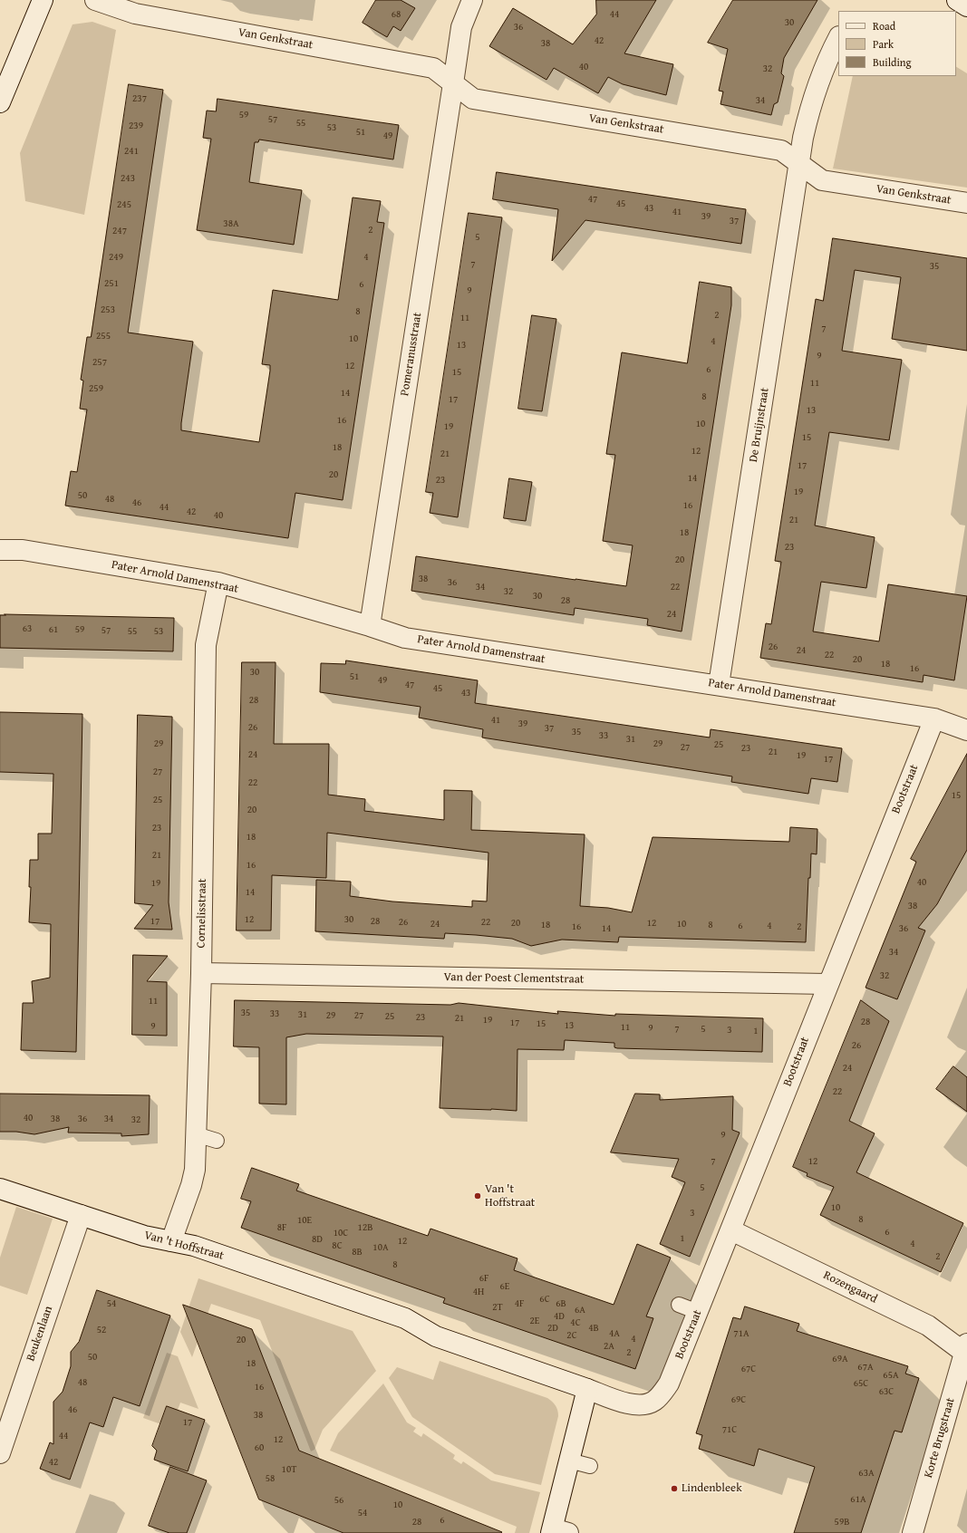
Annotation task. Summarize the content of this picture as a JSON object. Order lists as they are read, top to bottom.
{
  "streets": {
    "street": [
      "Van Genkstraat",
      "Pomeranusstraat",
      "De Bruijnstraat",
      "Pater Arnold Damenstraat",
      "Bootstraat",
      "Cornelisstraat",
      "Van der Poest Clementstraat",
      "Van 't Hoffstraat",
      "Rozengaard",
      "Beukenlaan",
      "Korte Brugstraat"
    ]
  },
  "crossings": [
    ["Van Genkstraat", "Pomeranusstraat"],
    ["Van Genkstraat", "De Bruijnstraat"],
    ["Pomeranusstraat", "Pater Arnold Damenstraat"],
    ["De Bruijnstraat", "Pater Arnold Damenstraat"],
    ["Pater Arnold Damenstraat", "Bootstraat"],
    ["Pater Arnold Damenstraat", "Cornelisstraat"],
    ["Bootstraat", "Van der Poest Clementstraat"],
    ["Bootstraat", "Van 't Hoffstraat"],
    ["Bootstraat", "Rozengaard"],
    ["Cornelisstraat", "Van der Poest Clementstraat"],
    ["Cornelisstraat", "Van 't Hoffstraat"],
    ["Van 't Hoffstraat", "Beukenlaan"],
    ["Rozengaard", "Korte Brugstraat"]
  ],
  "places": ["Van 't Hoffstraat", "Lindenbleek"],
  "house_numbers": [
    "68",
    "44",
    "30",
    "36",
    "42",
    "38",
    "40",
    "32",
    "237",
    "34",
    "59",
    "57",
    "55",
    "239",
    "53",
    "51",
    "49",
    "241",
    "243",
    "47",
    "45",
    "245",
    "43",
    "41",
    "39",
    "37",
    "38A",
    "2",
    "247",
    "5",
    "249",
    "4",
    "7",
    "35",
    "251",
    "6",
    "9",
    "253",
    "8",
    "2",
    "11",
    "7",
    "255",
    "10",
    "4",
    "13",
    "9",
    "257",
    "12",
    "6",
    "15",
    "11",
    "259",
    "14",
    "8",
    "17",
    "13",
    "16",
    "10",
    "19",
    "15",
    "18",
    "12",
    "21",
    "17",
    "20",
    "14",
    "23",
    "19",
    "50",
    "48",
    "46",
    "16",
    "44",
    "42",
    "40",
    "21",
    "18",
    "23",
    "20",
    "38",
    "36",
    "34",
    "22",
    "32",
    "30",
    "28",
    "24",
    "63",
    "61",
    "59",
    "57",
    "55",
    "53",
    "26",
    "24",
    "22",
    "20",
    "18",
    "16",
    "30",
    "51",
    "49",
    "47",
    "45",
    "43",
    "28",
    "41",
    "39",
    "26",
    "37",
    "35",
    "33",
    "31",
    "29",
    "29",
    "25",
    "27",
    "23",
    "21",
    "24",
    "19",
    "17",
    "27",
    "22",
    "15",
    "25",
    "20",
    "23",
    "18",
    "21",
    "16",
    "40",
    "19",
    "14",
    "38",
    "12",
    "30",
    "17",
    "28",
    "26",
    "22",
    "20",
    "12",
    "24",
    "10",
    "18",
    "8",
    "6",
    "4",
    "16",
    "2",
    "14",
    "36",
    "34",
    "32",
    "11",
    "35",
    "33",
    "31",
    "29",
    "27",
    "25",
    "23",
    "21",
    "19",
    "28",
    "17",
    "15",
    "13",
    "9",
    "11",
    "9",
    "7",
    "5",
    "3",
    "1",
    "26",
    "24",
    "22",
    "40",
    "38",
    "36",
    "34",
    "32",
    "9",
    "7",
    "12",
    "5",
    "10",
    "3",
    "8",
    "10E",
    "8F",
    "12B",
    "6",
    "10C",
    "1",
    "8D",
    "12",
    "4",
    "8C",
    "10A",
    "8B",
    "2",
    "8",
    "6F",
    "6E",
    "4H",
    "6C",
    "54",
    "4F",
    "6B",
    "2T",
    "6A",
    "4D",
    "2E",
    "4C",
    "2D",
    "4B",
    "52",
    "4A",
    "71A",
    "2C",
    "4",
    "20",
    "2A",
    "2",
    "50",
    "69A",
    "18",
    "67A",
    "67C",
    "65A",
    "48",
    "65C",
    "16",
    "63C",
    "69C",
    "46",
    "38",
    "17",
    "71C",
    "44",
    "12",
    "60",
    "42",
    "10T",
    "63A",
    "58",
    "61A",
    "56",
    "10",
    "54",
    "6",
    "28",
    "59B"
  ],
  "legend": ["Road", "Park", "Building"]
}
